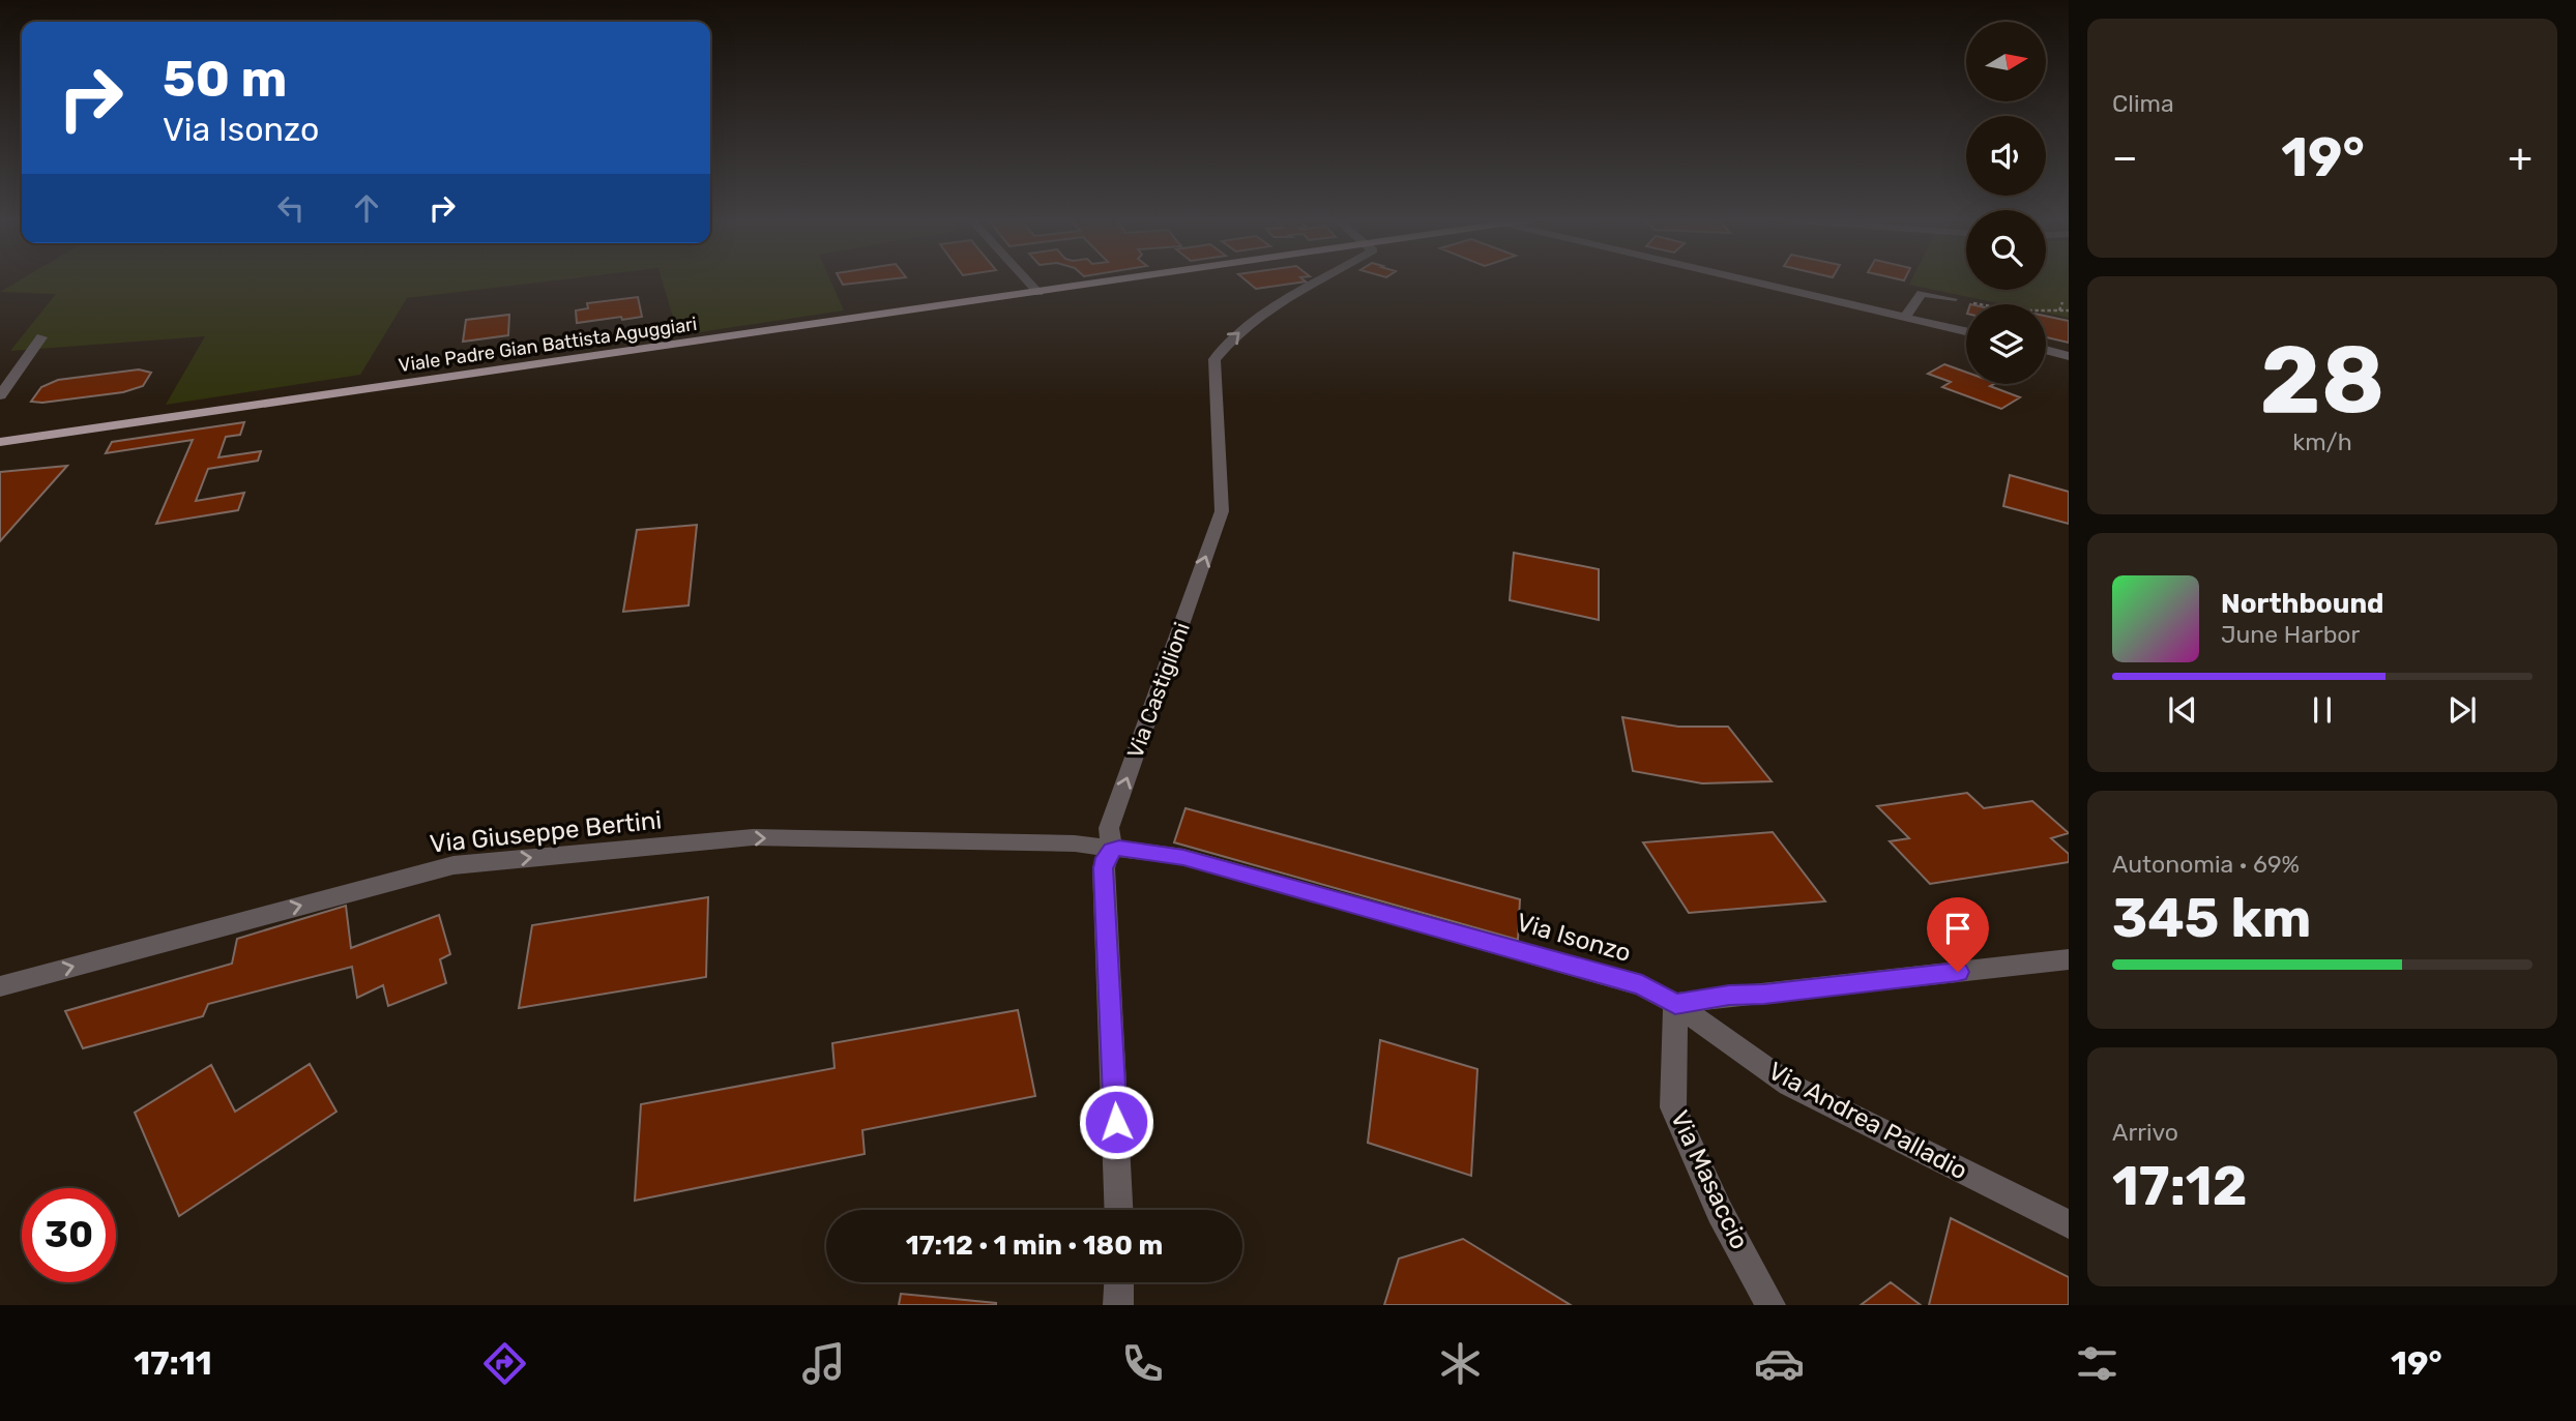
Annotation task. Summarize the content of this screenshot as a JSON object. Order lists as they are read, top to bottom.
{
  "streets": {
    "main road": ["Viale Padre Gian Battista Aguggiari"],
    "street": [
      "Via Castiglioni",
      "Via Giuseppe Bertini",
      "Via Isonzo",
      "Via Andrea Palladio",
      "Via Masaccio"
    ]
  },
  "crossings": [
    ["Via Castiglioni", "Via Giuseppe Bertini"],
    ["Via Castiglioni", "Via Isonzo"],
    ["Via Giuseppe Bertini", "Via Isonzo"],
    ["Via Isonzo", "Via Andrea Palladio"],
    ["Via Isonzo", "Via Masaccio"],
    ["Via Andrea Palladio", "Via Masaccio"]
  ],
  "one_way": ["Via Castiglioni", "Via Giuseppe Bertini"],
  "north": "right",
  "page": {
    "tile": [
      "Clima",
      ["28", "km/h"],
      ["Autonomia · 69%", "345 km"],
      ["Arrivo", "17:12"]
    ],
    "turn": ["50 m", "Via Isonzo"],
    "heat": ["−", "19°", "+"],
    "song": ["Northbound", "June Harbor"],
    "limit": "30",
    "trip": "17:12 · 1 min · 180 m",
    "tabs": ["17:11", "19°"]
  }
}
